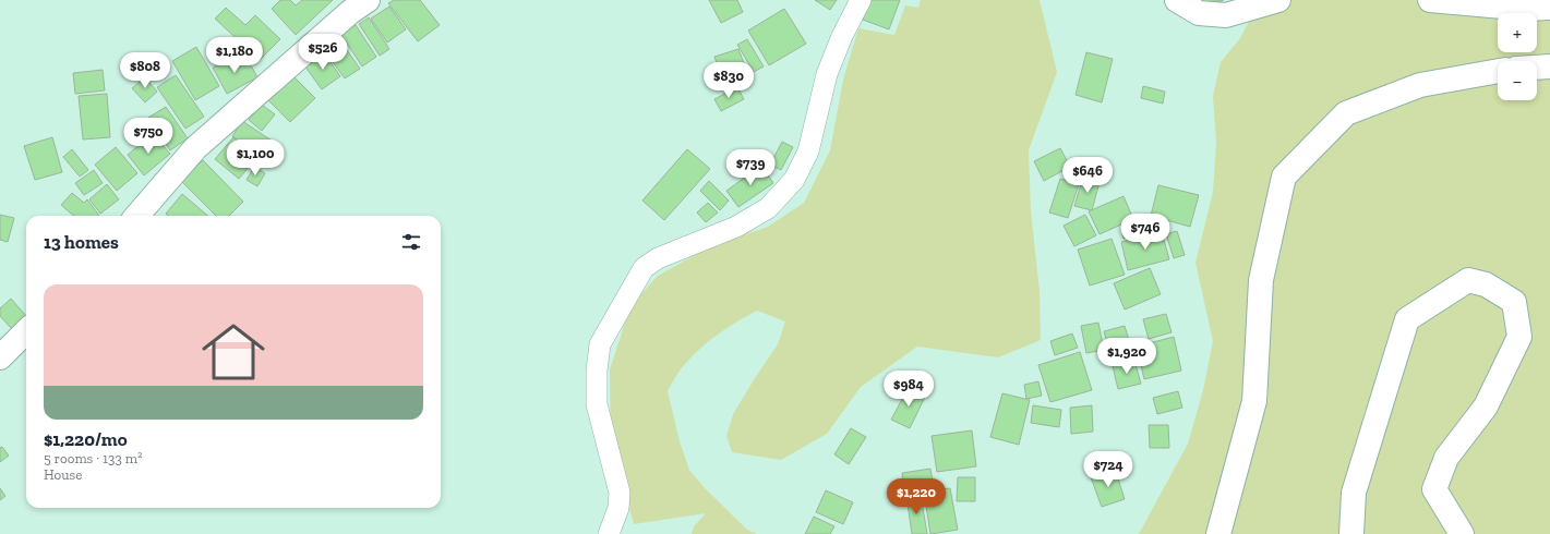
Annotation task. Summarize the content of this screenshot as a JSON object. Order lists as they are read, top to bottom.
{
  "page": {
    "map_buttons": ["+", "−"],
    "price": [
      "$526",
      "$1,180",
      "$808",
      "$830",
      "$750",
      "$1,100",
      "$739",
      "$646",
      "$746",
      "$1,920",
      "$984",
      "$724",
      "$1,220"
    ],
    "heading": "13 homes",
    "list": [
      {
        "name": "$1,220/mo",
        "note": "5 rooms · 133 m² · House"
      }
    ]
  }
}
